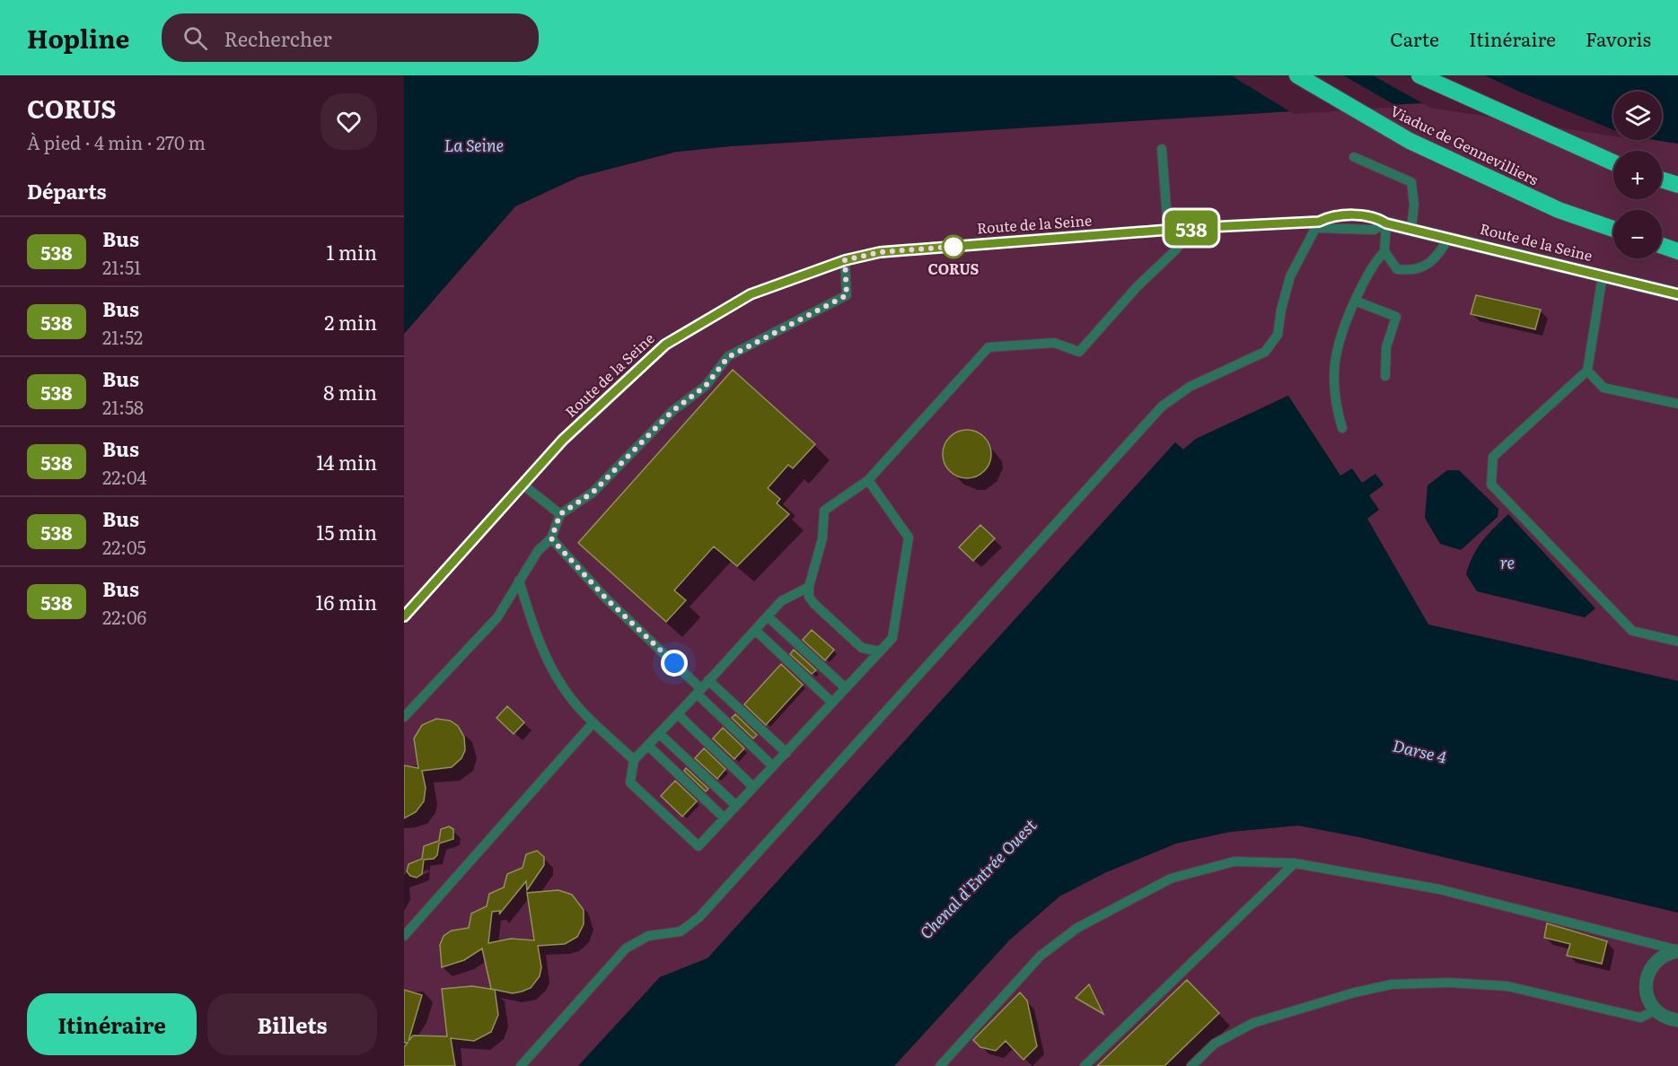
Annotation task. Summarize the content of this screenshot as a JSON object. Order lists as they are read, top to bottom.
{
  "streets": {
    "highway": ["Viaduc de Gennevilliers"],
    "street": ["Route de la Seine"]
  },
  "water": [
    "La Seine",
    "re",
    "Darse 4",
    "Chenal d'Entrée Ouest"
  ],
  "places": ["CORUS"],
  "lines": ["bus line 538"],
  "page": {
    "header": "Hopline",
    "search": "Rechercher",
    "nav": ["Carte", "Itinéraire", "Favoris"],
    "heading": [
      ["CORUS", "À pied · 4 min · 270 m"],
      "Départs"
    ],
    "on_map": "538",
    "map_buttons": ["+", "−"],
    "list": [
      {
        "mark": "538",
        "name": "Bus",
        "note": "21:51",
        "value": "1 min"
      },
      {
        "mark": "538",
        "name": "Bus",
        "note": "21:52",
        "value": "2 min"
      },
      {
        "mark": "538",
        "name": "Bus",
        "note": "21:58",
        "value": "8 min"
      },
      {
        "mark": "538",
        "name": "Bus",
        "note": "22:04",
        "value": "14 min"
      },
      {
        "mark": "538",
        "name": "Bus",
        "note": "22:05",
        "value": "15 min"
      },
      {
        "mark": "538",
        "name": "Bus",
        "note": "22:06",
        "value": "16 min"
      }
    ],
    "buttons": ["Itinéraire", "Billets"]
  }
}
